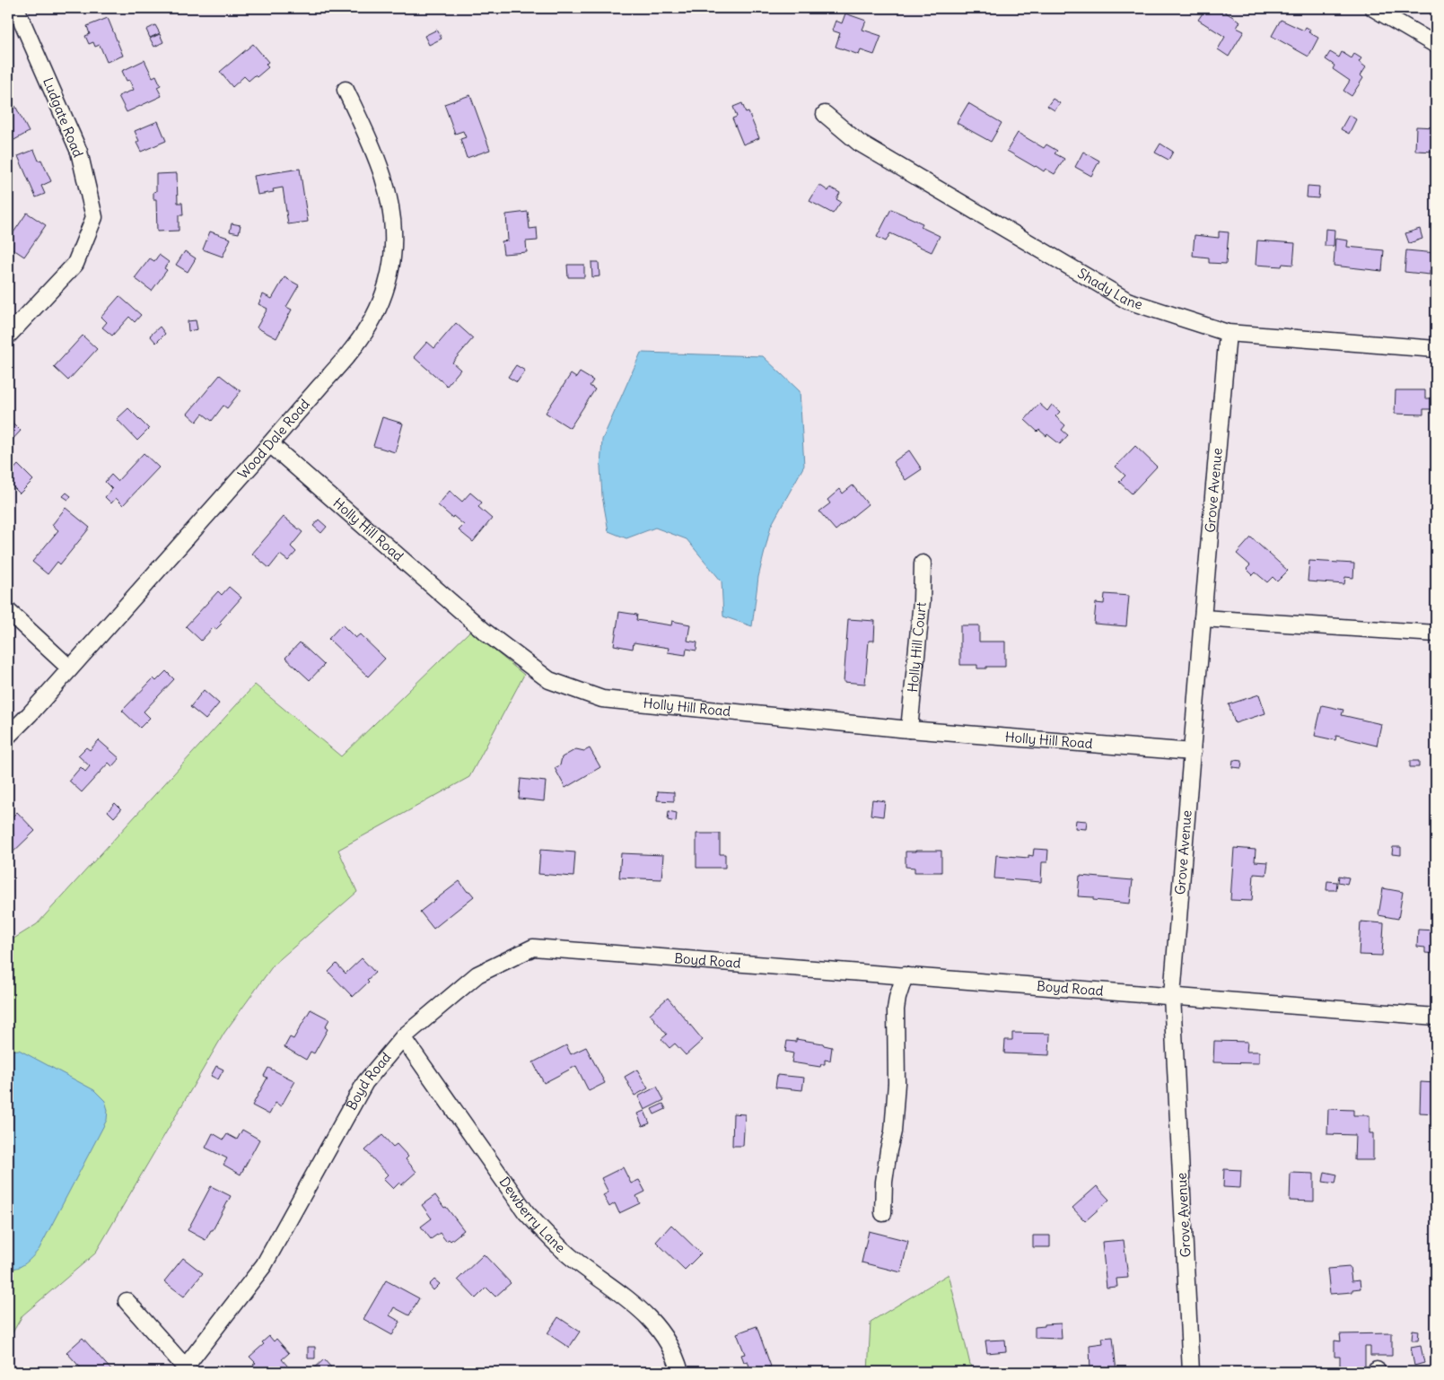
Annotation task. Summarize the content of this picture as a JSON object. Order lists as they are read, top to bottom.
{
  "streets": {
    "street": [
      "Ludgate Road",
      "Shady Lane",
      "Wood Dale Road",
      "Grove Avenue",
      "Holly Hill Road",
      "Holly Hill Court",
      "Boyd Road",
      "Dewberry Lane"
    ]
  },
  "crossings": [
    ["Shady Lane", "Grove Avenue"],
    ["Wood Dale Road", "Holly Hill Road"],
    ["Grove Avenue", "Holly Hill Road"],
    ["Grove Avenue", "Boyd Road"],
    ["Holly Hill Road", "Holly Hill Court"],
    ["Boyd Road", "Dewberry Lane"]
  ]
}
